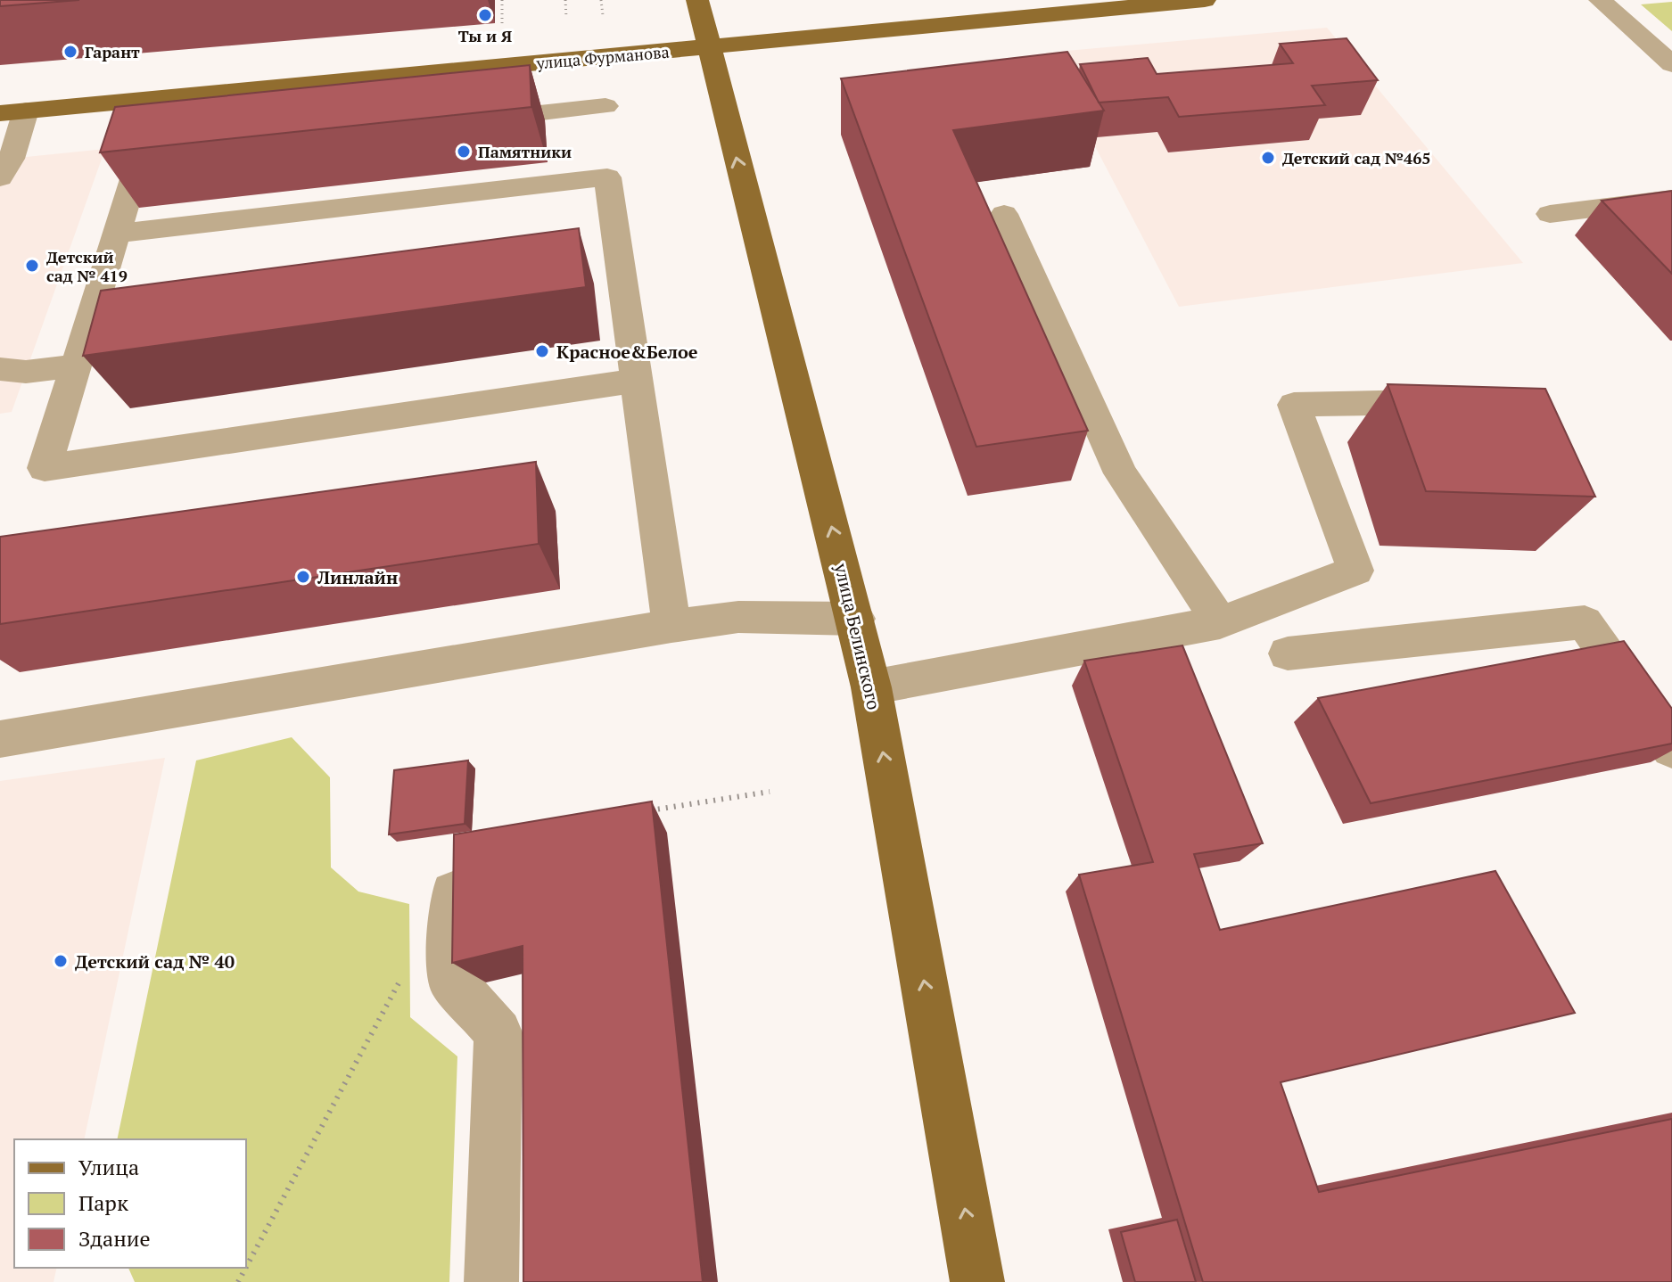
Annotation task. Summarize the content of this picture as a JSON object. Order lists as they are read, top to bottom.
{
  "streets": {
    "main road": ["улица Фурманова", "улица Белинского"]
  },
  "crossings": [
    ["улица Фурманова", "улица Белинского"]
  ],
  "one_way": ["улица Белинского"],
  "places": [
    "Ты и Я",
    "Гарант",
    "Памятники",
    "Детский сад №465",
    "Детский сад № 419",
    "Красное&Белое",
    "Линлайн",
    "Детский сад № 40"
  ],
  "legend": ["Улица", "Парк", "Здание"]
}
